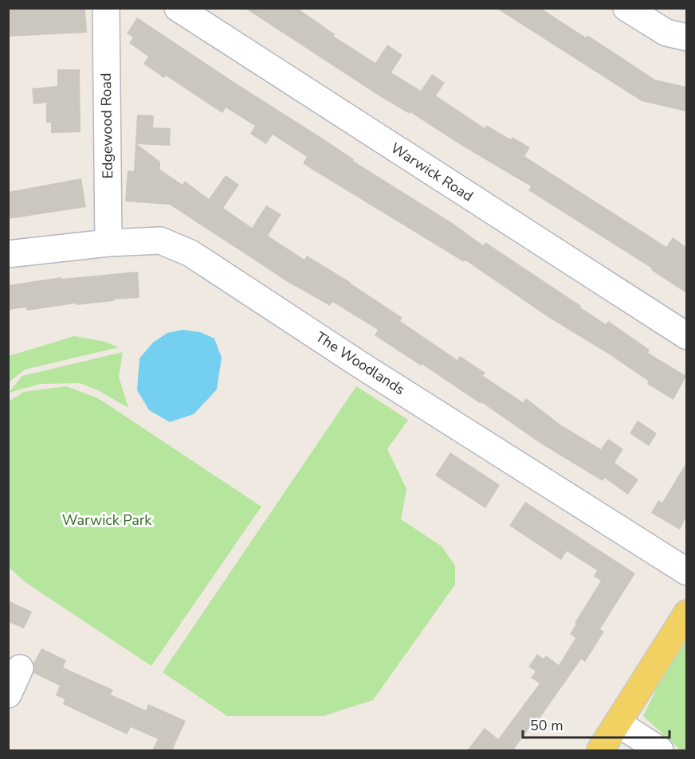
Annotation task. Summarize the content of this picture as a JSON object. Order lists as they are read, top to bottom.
{
  "streets": {
    "street": ["Edgewood Road", "Warwick Road", "The Woodlands"]
  },
  "crossings": [
    ["Edgewood Road", "The Woodlands"]
  ],
  "parks": ["Warwick Park"],
  "scale_bar": "50 m"
}
